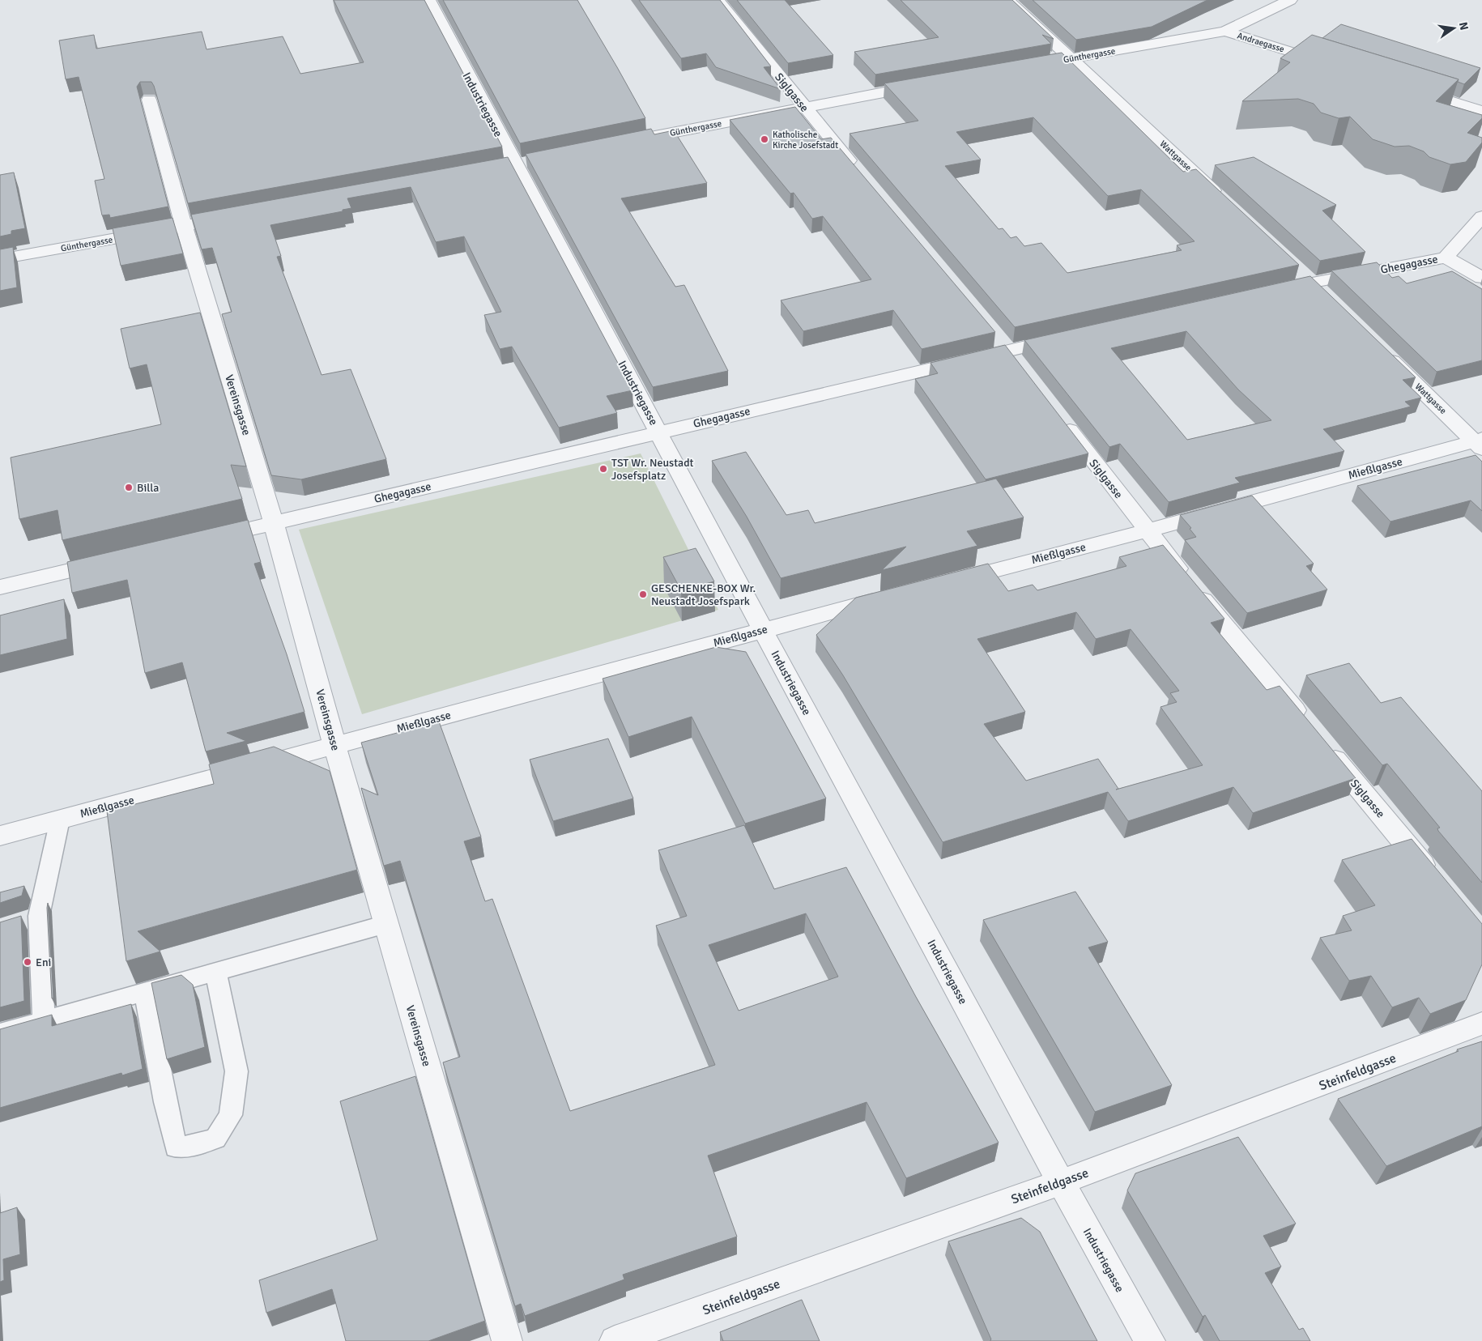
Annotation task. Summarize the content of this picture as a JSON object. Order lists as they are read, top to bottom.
{
  "streets": {
    "street": [
      "Andraegasse",
      "Günthergasse",
      "Siglgasse",
      "Industriegasse",
      "Wattgasse",
      "Ghegagasse",
      "Vereinsgasse",
      "Mießlgasse",
      "Steinfeldgasse"
    ]
  },
  "crossings": [
    ["Andraegasse", "Günthergasse"],
    ["Günthergasse", "Siglgasse"],
    ["Günthergasse", "Wattgasse"],
    ["Günthergasse", "Vereinsgasse"],
    ["Siglgasse", "Mießlgasse"],
    ["Industriegasse", "Ghegagasse"],
    ["Industriegasse", "Mießlgasse"],
    ["Industriegasse", "Steinfeldgasse"],
    ["Wattgasse", "Mießlgasse"],
    ["Ghegagasse", "Vereinsgasse"],
    ["Vereinsgasse", "Mießlgasse"]
  ],
  "places": [
    "Katholische Kirche Josefstadt",
    "TST Wr. Neustadt Josefsplatz",
    "Billa",
    "GESCHENKE-BOX Wr. Neustadt Josefspark",
    "Eni"
  ],
  "north": "right"
}
